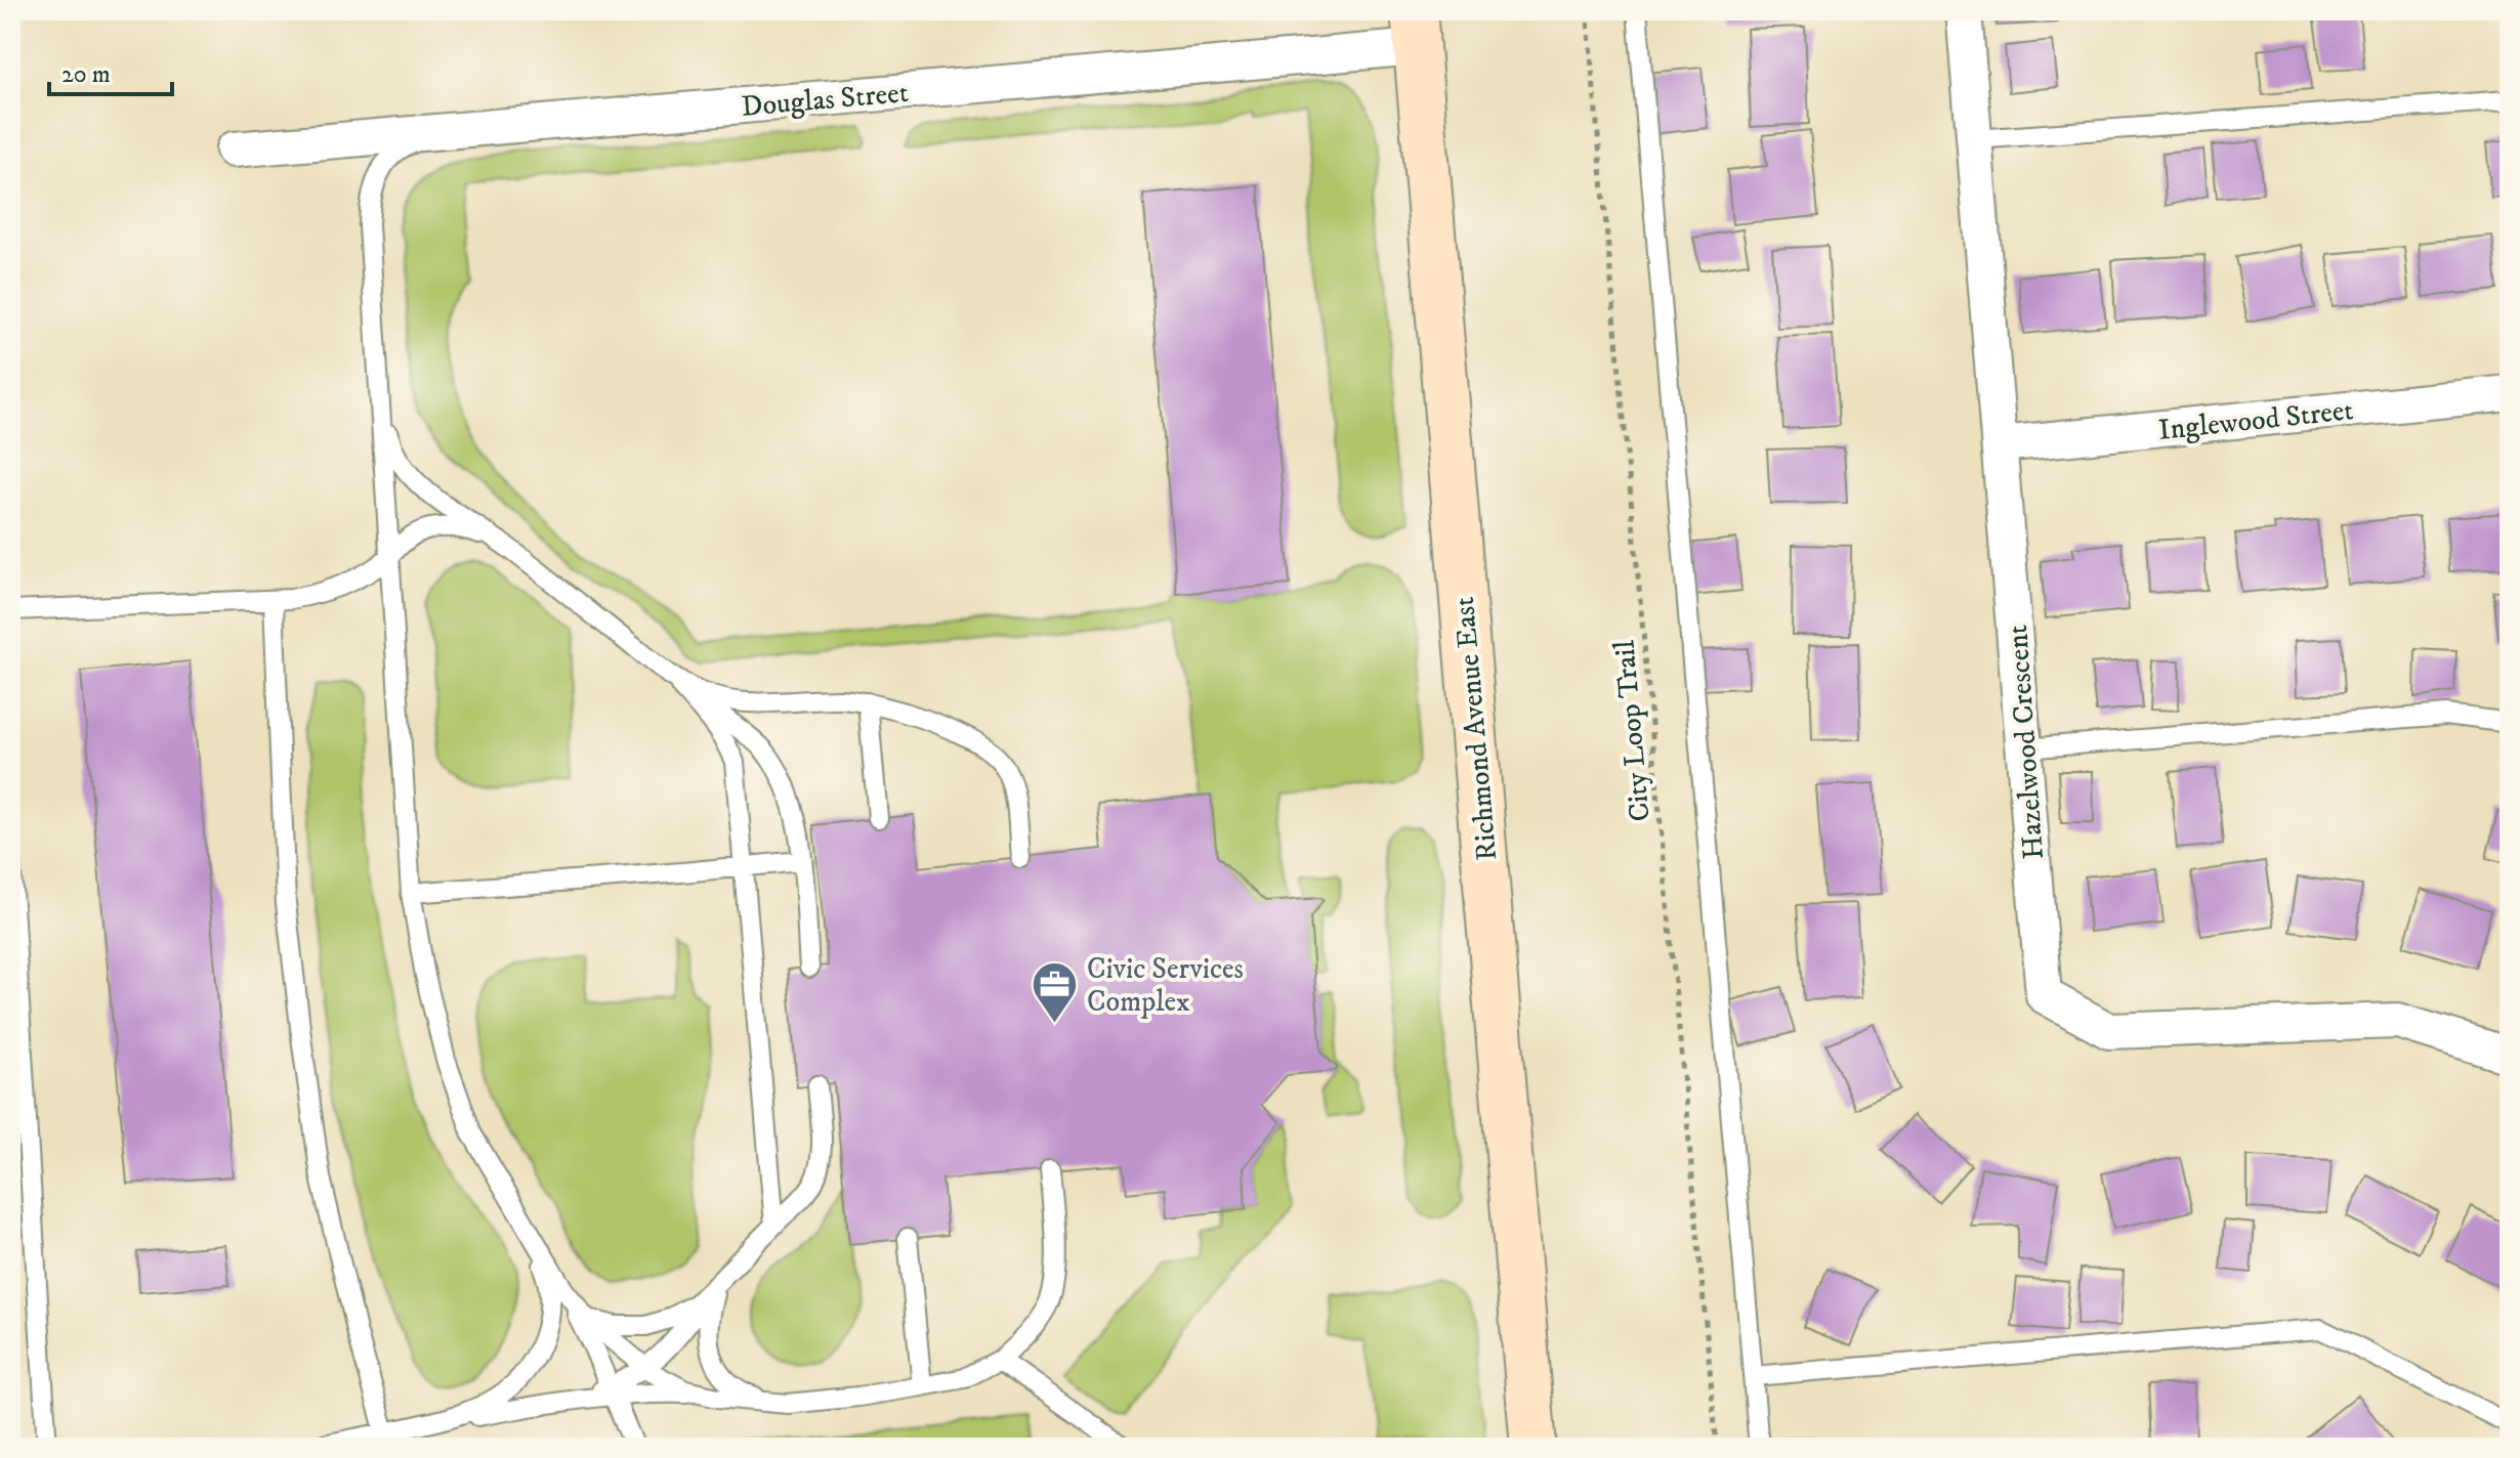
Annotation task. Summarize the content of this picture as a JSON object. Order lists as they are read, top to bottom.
{
  "streets": {
    "main road": ["Richmond Avenue East"],
    "street": ["Douglas Street", "Inglewood Street", "Hazelwood Crescent"],
    "path": ["City Loop Trail"]
  },
  "crossings": [
    ["Douglas Street", "Richmond Avenue East"],
    ["Inglewood Street", "Hazelwood Crescent"]
  ],
  "places": {
    "office": ["Civic Services Complex"]
  },
  "scale_bar": "20 m"
}
